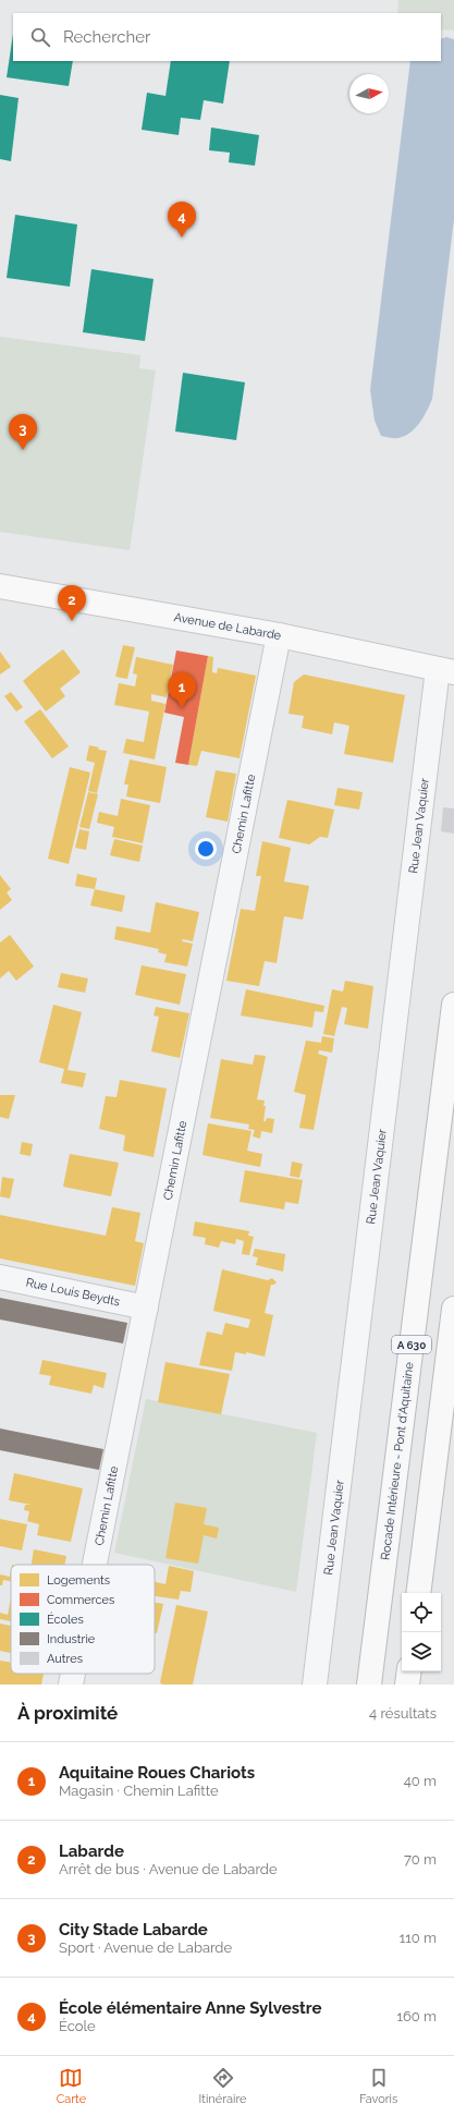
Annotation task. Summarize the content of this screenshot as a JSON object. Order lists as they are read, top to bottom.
{
  "streets": {
    "main road": ["Avenue de Labarde", "A 630", "Rocade Intérieure - Pont d'Aquitaine"],
    "street": ["Chemin Lafitte", "Rue Jean Vaquier", "Rue Louis Beydts"]
  },
  "crossings": [
    ["Avenue de Labarde", "Chemin Lafitte"],
    ["Avenue de Labarde", "Rue Jean Vaquier"],
    ["Chemin Lafitte", "Rue Louis Beydts"]
  ],
  "legend": [
    "Logements",
    "Commerces",
    "Écoles",
    "Industrie",
    "Autres"
  ],
  "north": "right",
  "page": {
    "search": "Rechercher",
    "pins": [
      "4",
      "3",
      "2",
      "1"
    ],
    "heading": ["À proximité", "4 résultats"],
    "list": [
      {
        "mark": "1",
        "name": "Aquitaine Roues Chariots",
        "note": "Magasin · Chemin Lafitte",
        "value": "40 m"
      },
      {
        "mark": "2",
        "name": "Labarde",
        "note": "Arrêt de bus · Avenue de Labarde",
        "value": "70 m"
      },
      {
        "mark": "3",
        "name": "City Stade Labarde",
        "note": "Sport · Avenue de Labarde",
        "value": "110 m"
      },
      {
        "mark": "4",
        "name": "École élémentaire Anne Sylvestre",
        "note": "École",
        "value": "160 m"
      }
    ],
    "nav": ["Carte", "Itinéraire", "Favoris"]
  }
}
